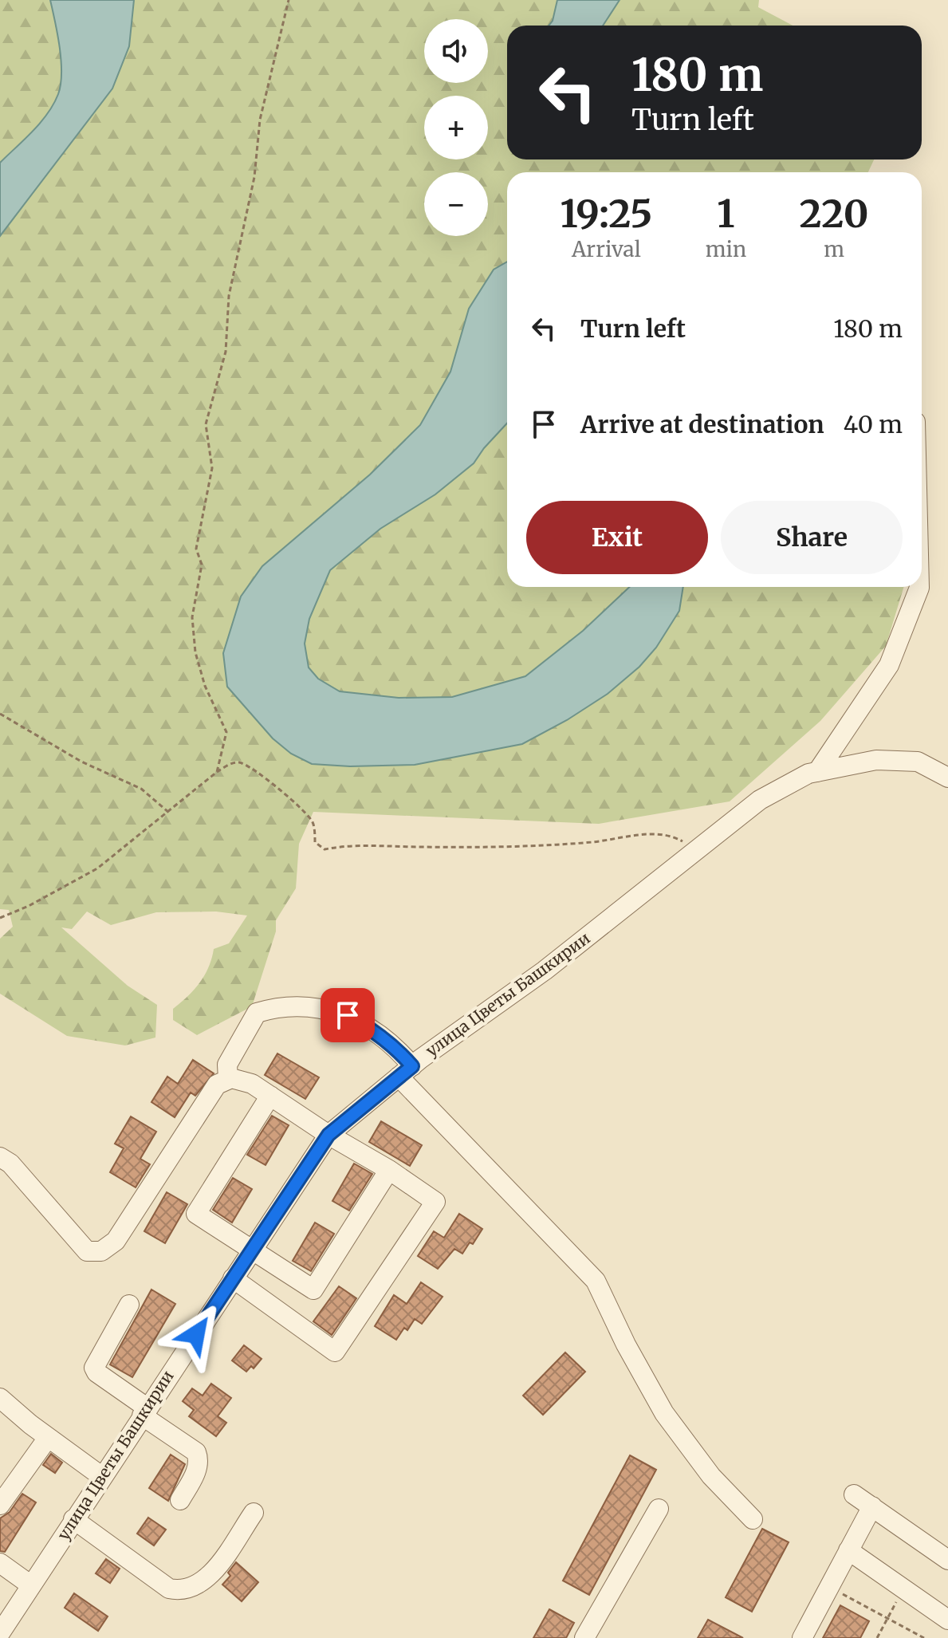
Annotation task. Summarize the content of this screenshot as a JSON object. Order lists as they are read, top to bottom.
{
  "streets": {
    "street": ["улица Цветы Башкирии"]
  },
  "page": {
    "map_buttons": ["+", "−"],
    "turn": ["180 m", "Turn left"],
    "eta": [
      "19:25",
      "Arrival",
      "1",
      "min",
      "220",
      "m"
    ],
    "list": [
      {
        "name": "Turn left",
        "value": "180 m"
      },
      {
        "name": "Arrive at destination",
        "value": "40 m"
      }
    ],
    "buttons": ["Exit", "Share"]
  }
}
